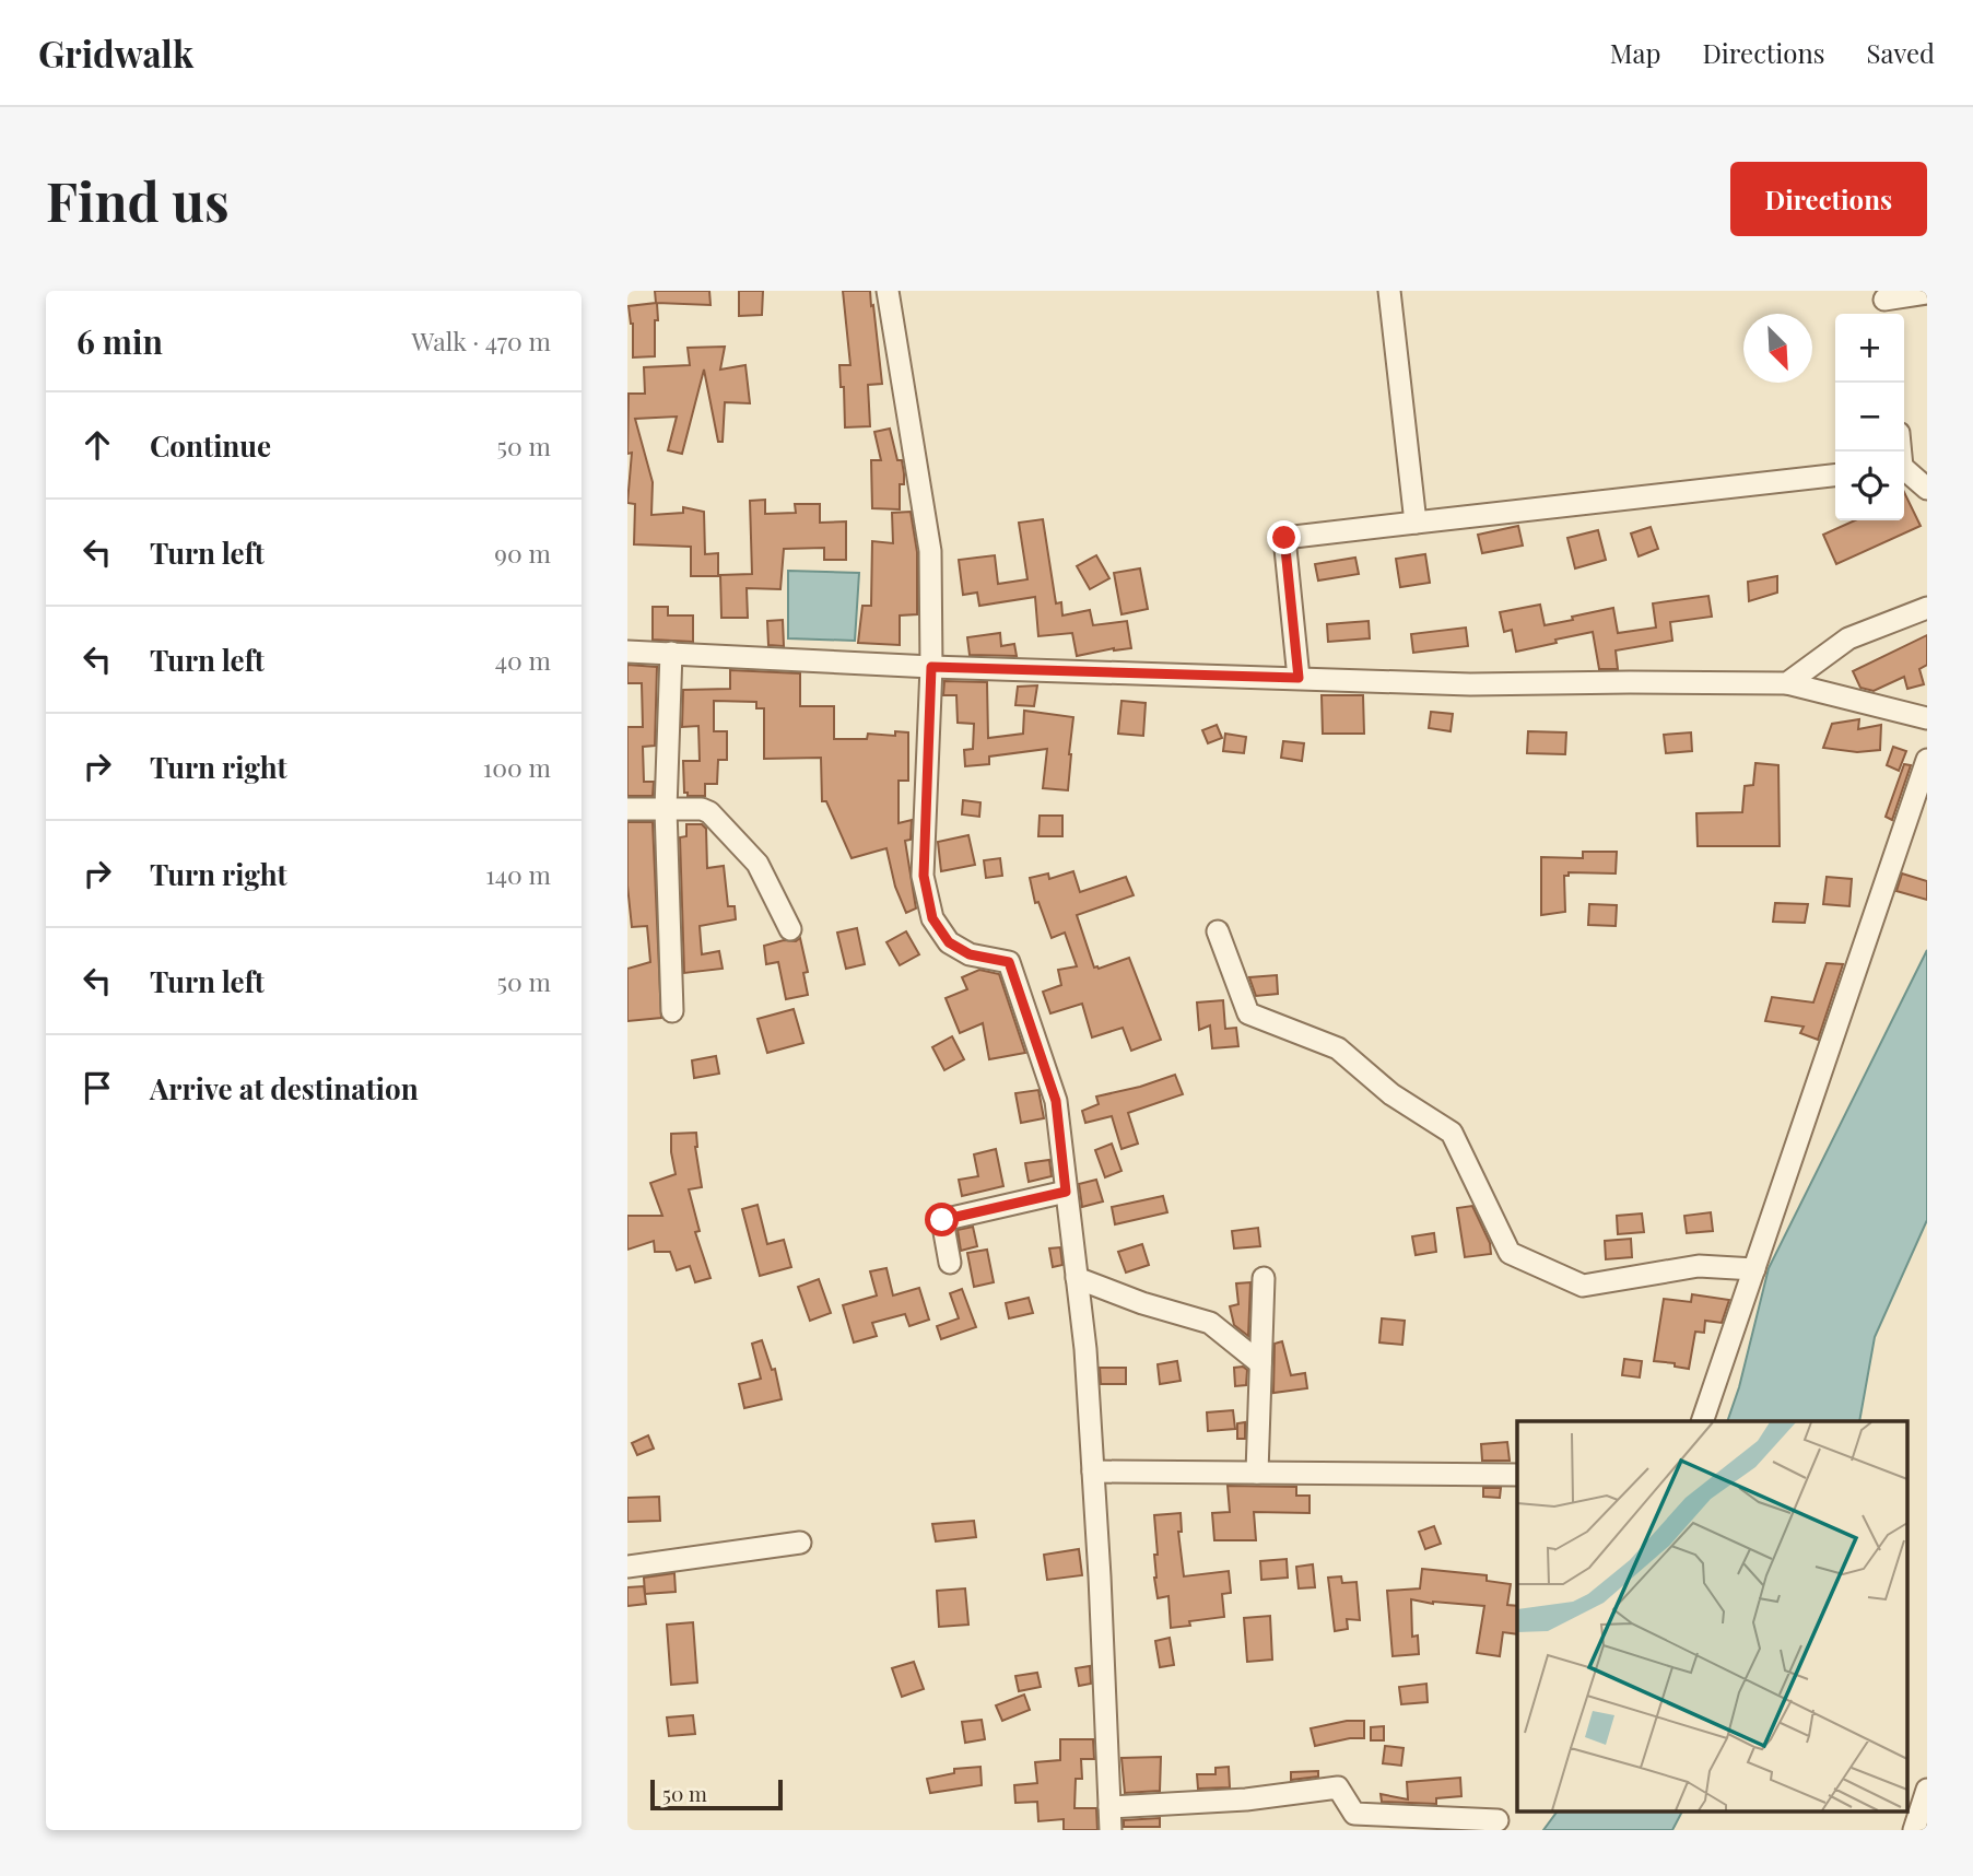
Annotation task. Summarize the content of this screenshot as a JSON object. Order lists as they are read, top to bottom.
{
  "scale_bar": "50 m",
  "north": "bottom right",
  "page": {
    "header": "Gridwalk",
    "nav": ["Map", "Directions", "Saved"],
    "buttons": "Directions",
    "title": "Find us",
    "heading": ["6 min", "Walk · 470 m"],
    "map_buttons": ["+", "−"],
    "list": [
      ["Continue", "50 m"],
      ["Turn left", "90 m"],
      ["Turn left", "40 m"],
      ["Turn right", "100 m"],
      ["Turn right", "140 m"],
      ["Turn left", "50 m"],
      "Arrive at destination"
    ],
    "scale": "50 m"
  }
}
